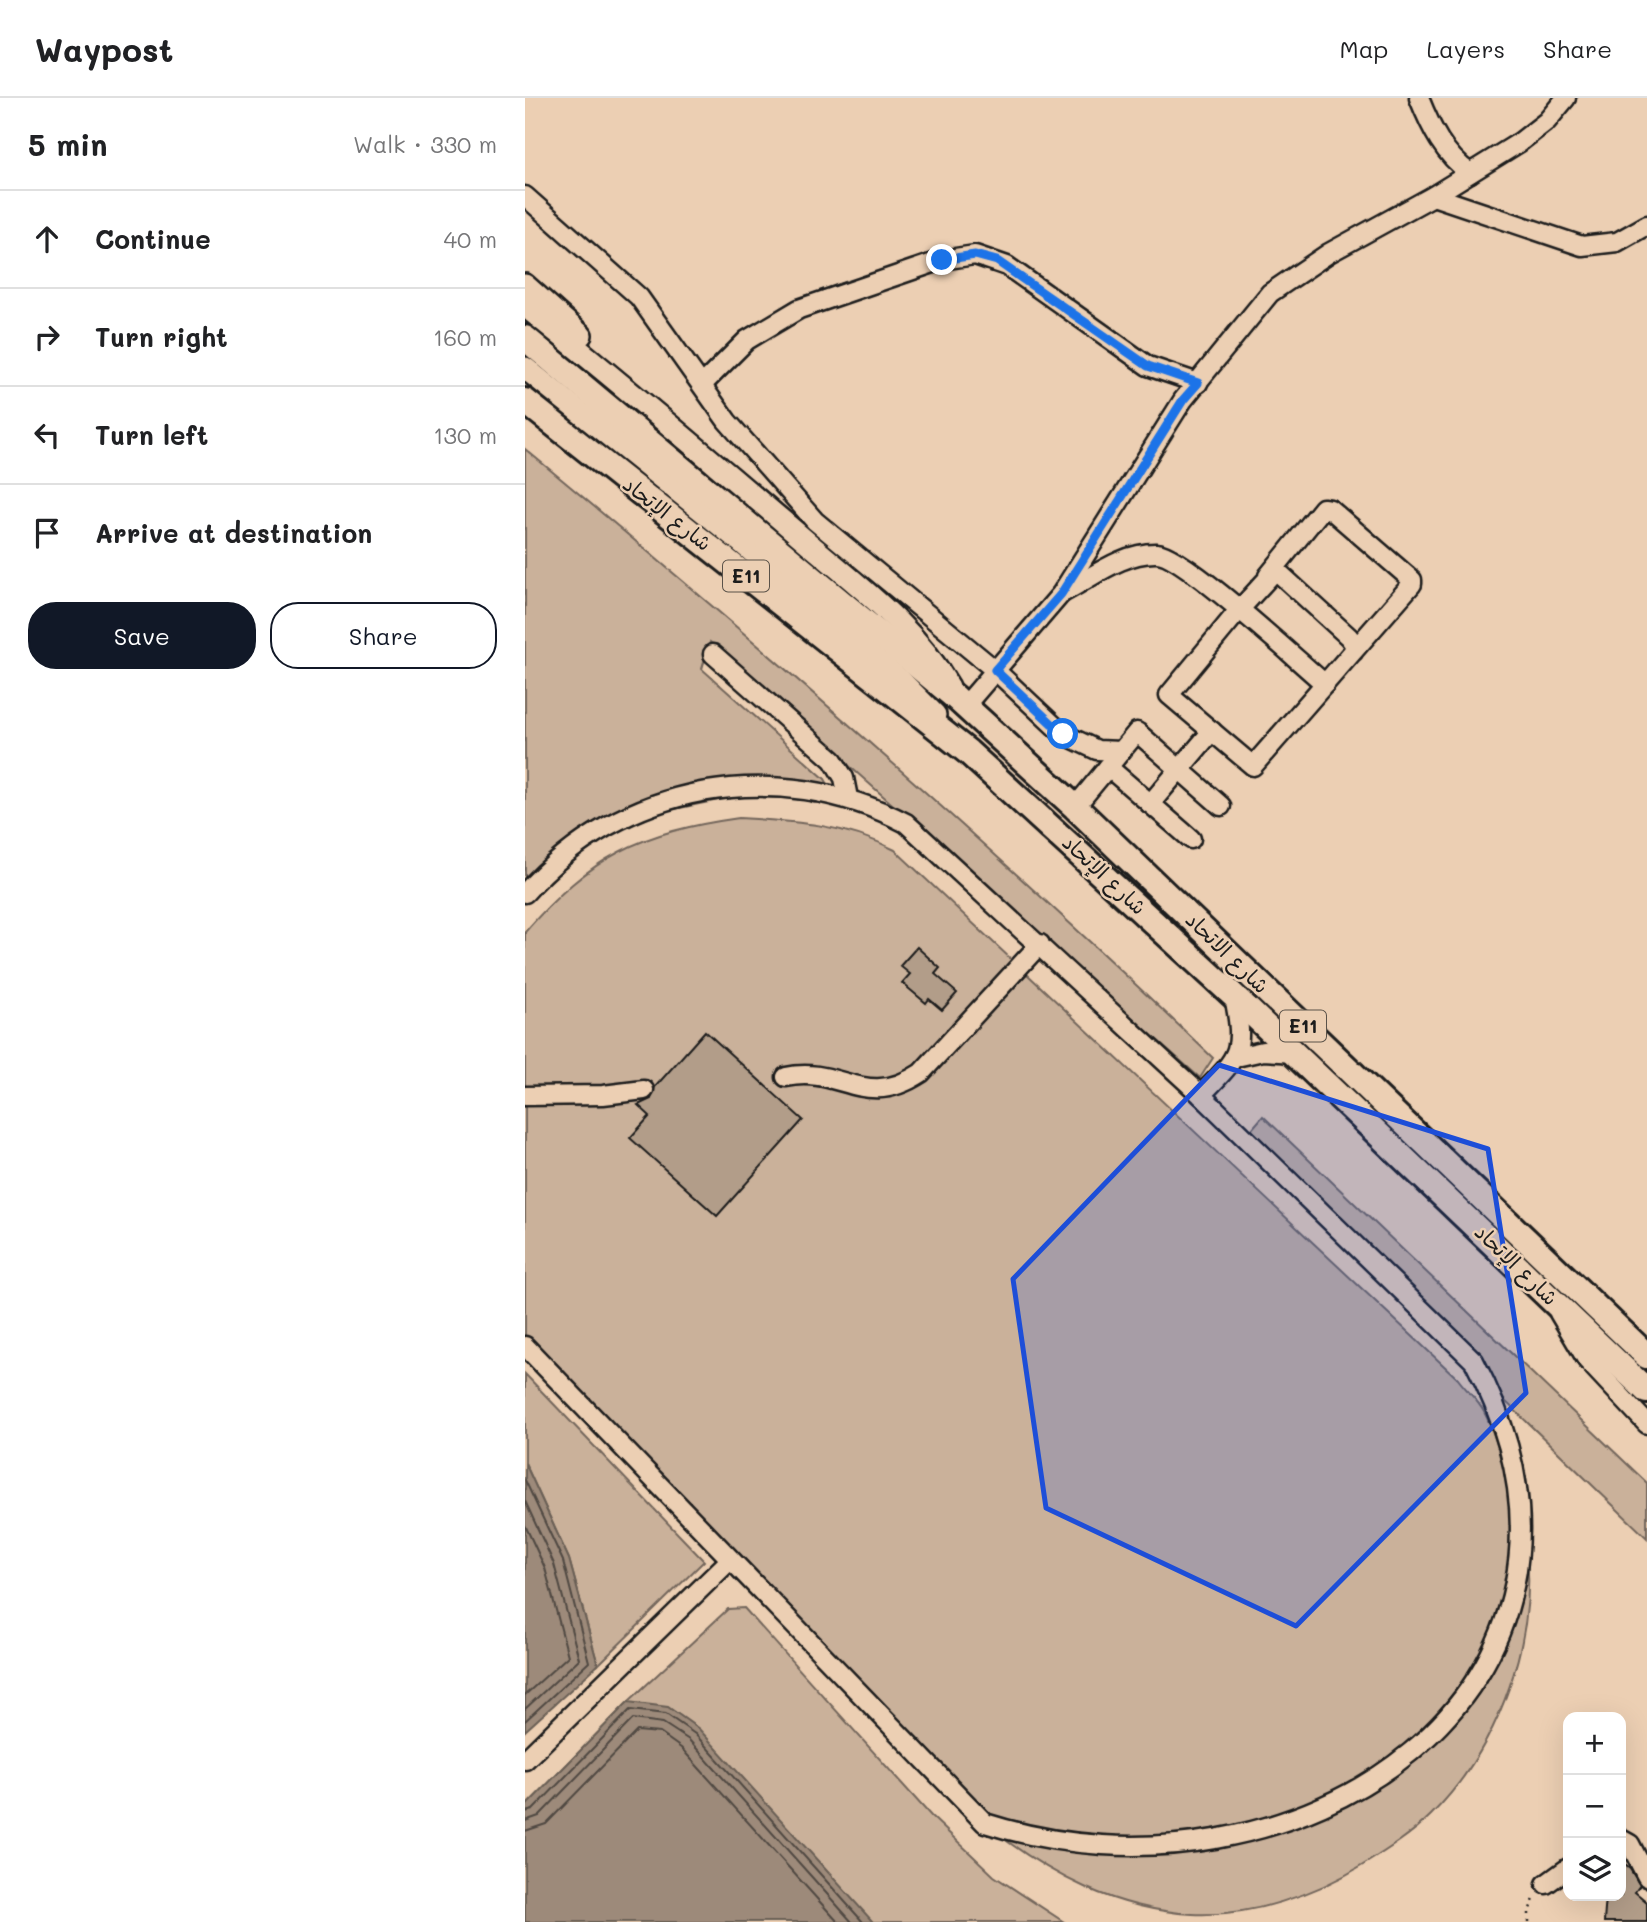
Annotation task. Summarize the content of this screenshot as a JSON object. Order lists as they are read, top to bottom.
{
  "streets": {
    "highway": ["شارع الإتحاد", "E11", "شارع الاتحاد"]
  },
  "crossings": [
    ["شارع الإتحاد", "شارع الاتحاد"]
  ],
  "page": {
    "header": "Waypost",
    "nav": ["Map", "Layers", "Share"],
    "heading": ["5 min", "Walk · 330 m"],
    "list": [
      ["Continue", "40 m"],
      ["Turn right", "160 m"],
      ["Turn left", "130 m"],
      "Arrive at destination"
    ],
    "buttons": ["Save", "Share"],
    "map_buttons": ["+", "−"]
  }
}
